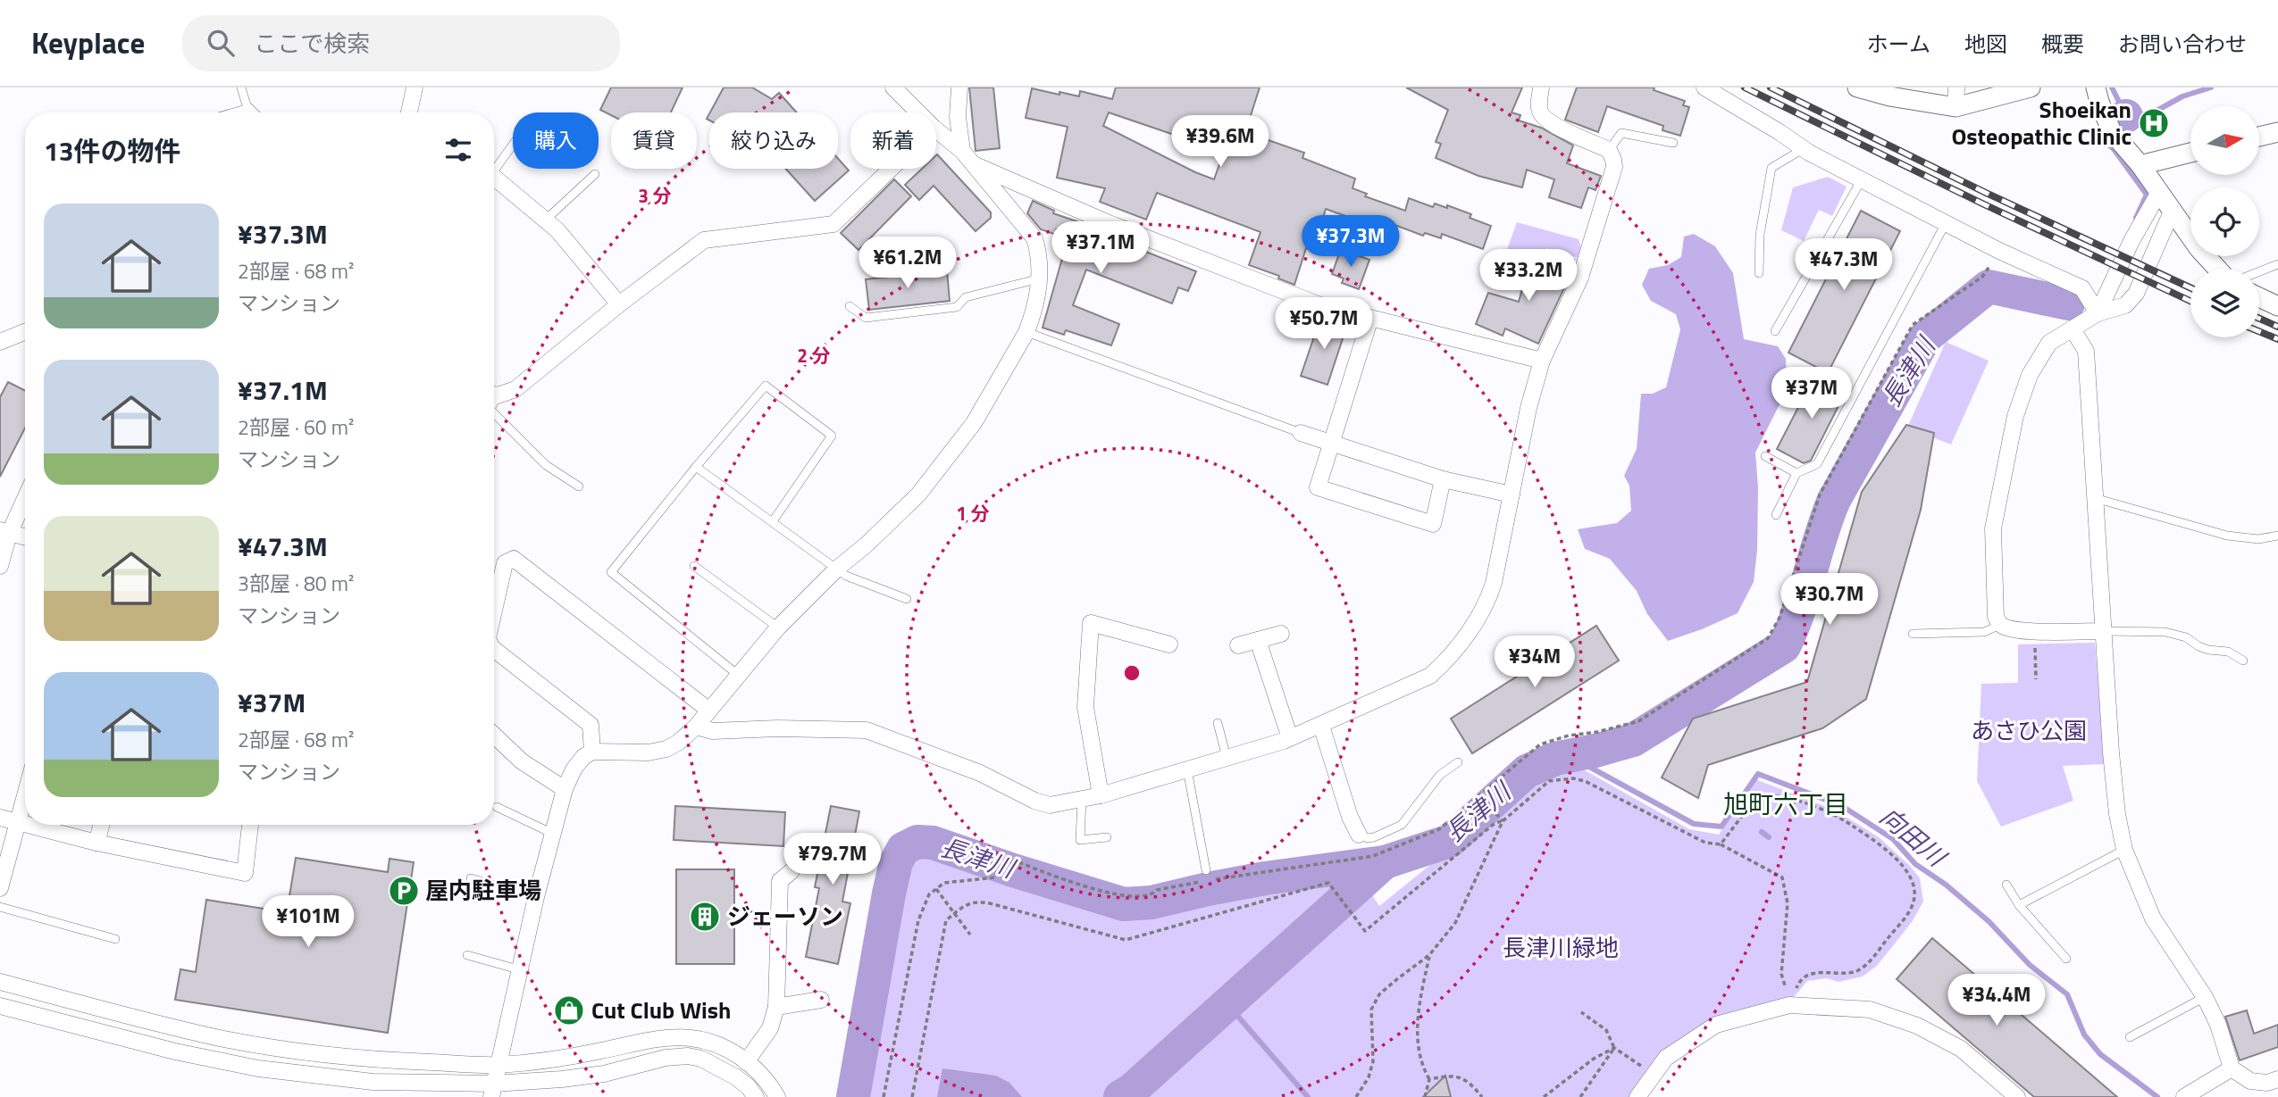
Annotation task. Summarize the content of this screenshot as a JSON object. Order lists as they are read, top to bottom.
{
  "districts": ["旭町六丁目"],
  "water": ["長津川", "向田川"],
  "parks": ["あさひ公園", "長津川緑地"],
  "places": {
    "hospital": ["Shoeikan Osteopathic Clinic"],
    "parking": ["屋内駐車場"],
    "building": ["ジェーソン"],
    "shop": ["Cut Club Wish"]
  },
  "north": "right",
  "page": {
    "header": "Keyplace",
    "search": "ここで検索",
    "nav": [
      "ホーム",
      "地図",
      "概要",
      "お問い合わせ"
    ],
    "chip": [
      "購入",
      "賃貸",
      "絞り込み",
      "新着"
    ],
    "heading": "13件の物件",
    "price": [
      "¥39.6M",
      "¥37.3M",
      "¥37.1M",
      "¥61.2M",
      "¥47.3M",
      "¥33.2M",
      "¥50.7M",
      "¥37M",
      "¥30.7M",
      "¥34M",
      "¥79.7M",
      "¥101M",
      "¥34.4M"
    ],
    "list": [
      {
        "name": "¥37.3M",
        "note": "2部屋 · 68 m² · マンション"
      },
      {
        "name": "¥37.1M",
        "note": "2部屋 · 60 m² · マンション"
      },
      {
        "name": "¥47.3M",
        "note": "3部屋 · 80 m² · マンション"
      },
      {
        "name": "¥37M",
        "note": "2部屋 · 68 m² · マンション"
      }
    ]
  },
  "rings": ["3 分", "2 分", "1 分"]
}
